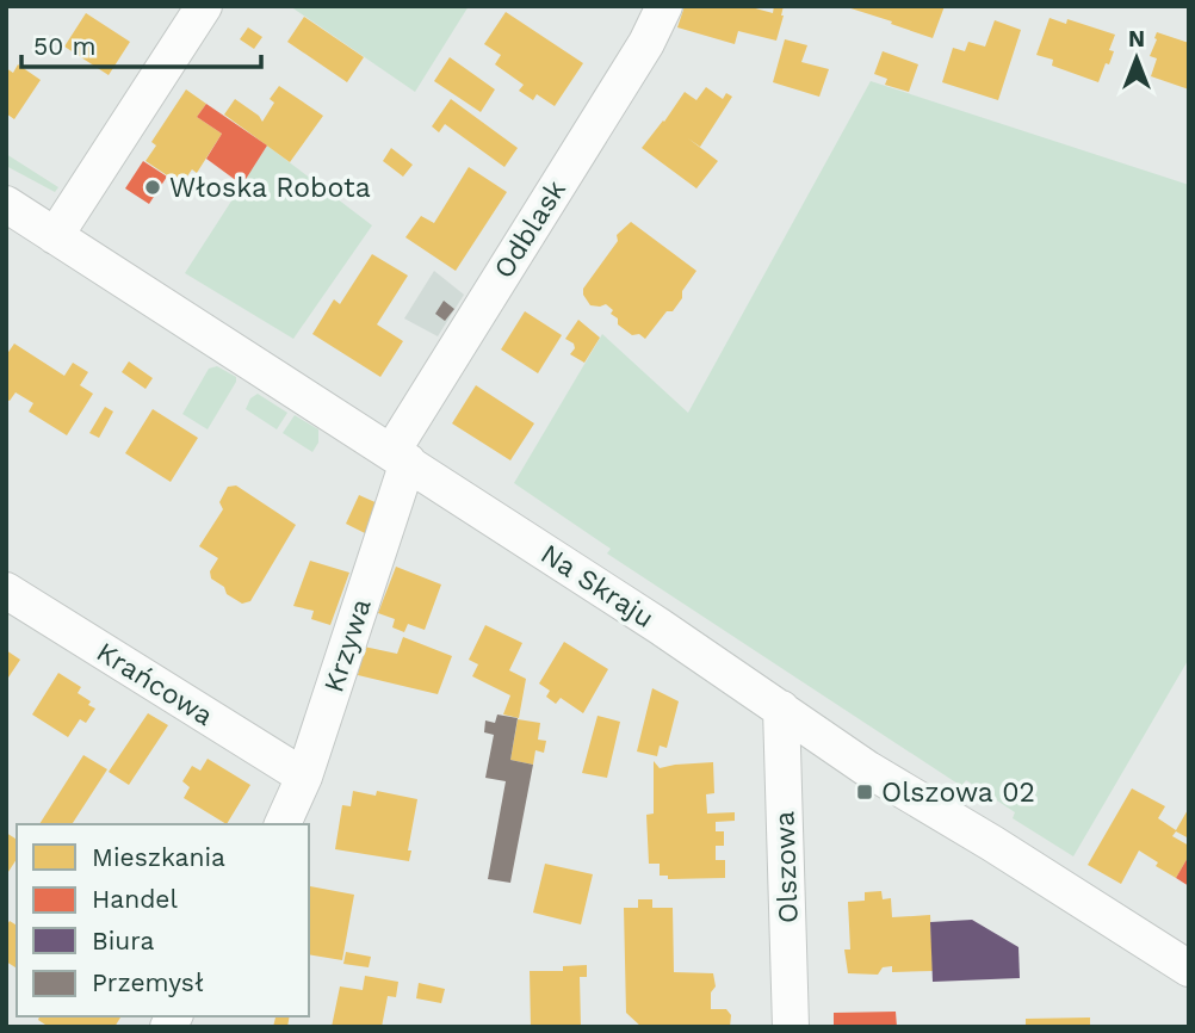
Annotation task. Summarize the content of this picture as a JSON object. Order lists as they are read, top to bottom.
{
  "streets": {
    "street": [
      "Odblask",
      "Na Skraju",
      "Krzywa",
      "Krańcowa",
      "Olszowa"
    ]
  },
  "crossings": [
    ["Odblask", "Na Skraju"],
    ["Odblask", "Krzywa"],
    ["Na Skraju", "Krzywa"],
    ["Na Skraju", "Olszowa"],
    ["Krzywa", "Krańcowa"]
  ],
  "places": {
    "other": ["Włoska Robota"],
    "transit": ["Olszowa 02"]
  },
  "legend": [
    "Mieszkania",
    "Handel",
    "Biura",
    "Przemysł"
  ],
  "scale_bar": "50 m",
  "north": "top"
}
